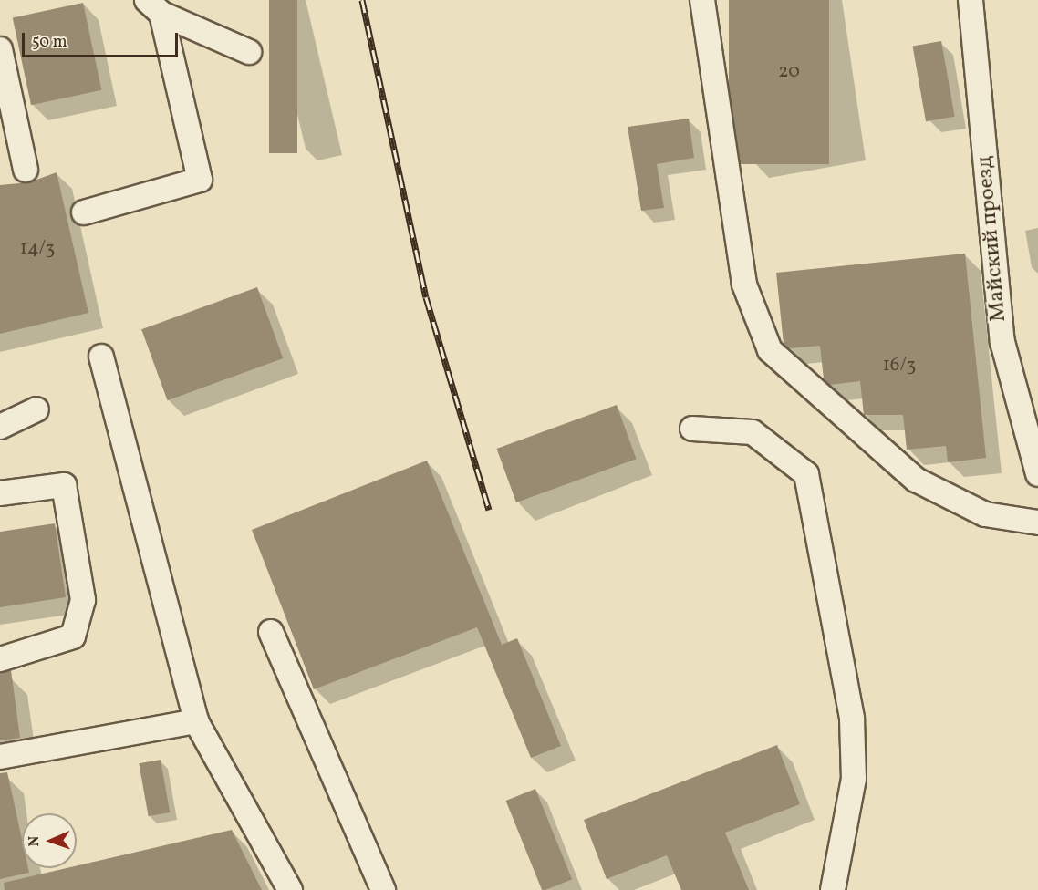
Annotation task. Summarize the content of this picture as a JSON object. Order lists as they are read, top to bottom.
{
  "streets": {
    "lane": ["Майский проезд"]
  },
  "house_numbers": ["20", "14/3", "16/3"],
  "scale_bar": "50 m",
  "north": "left"
}
